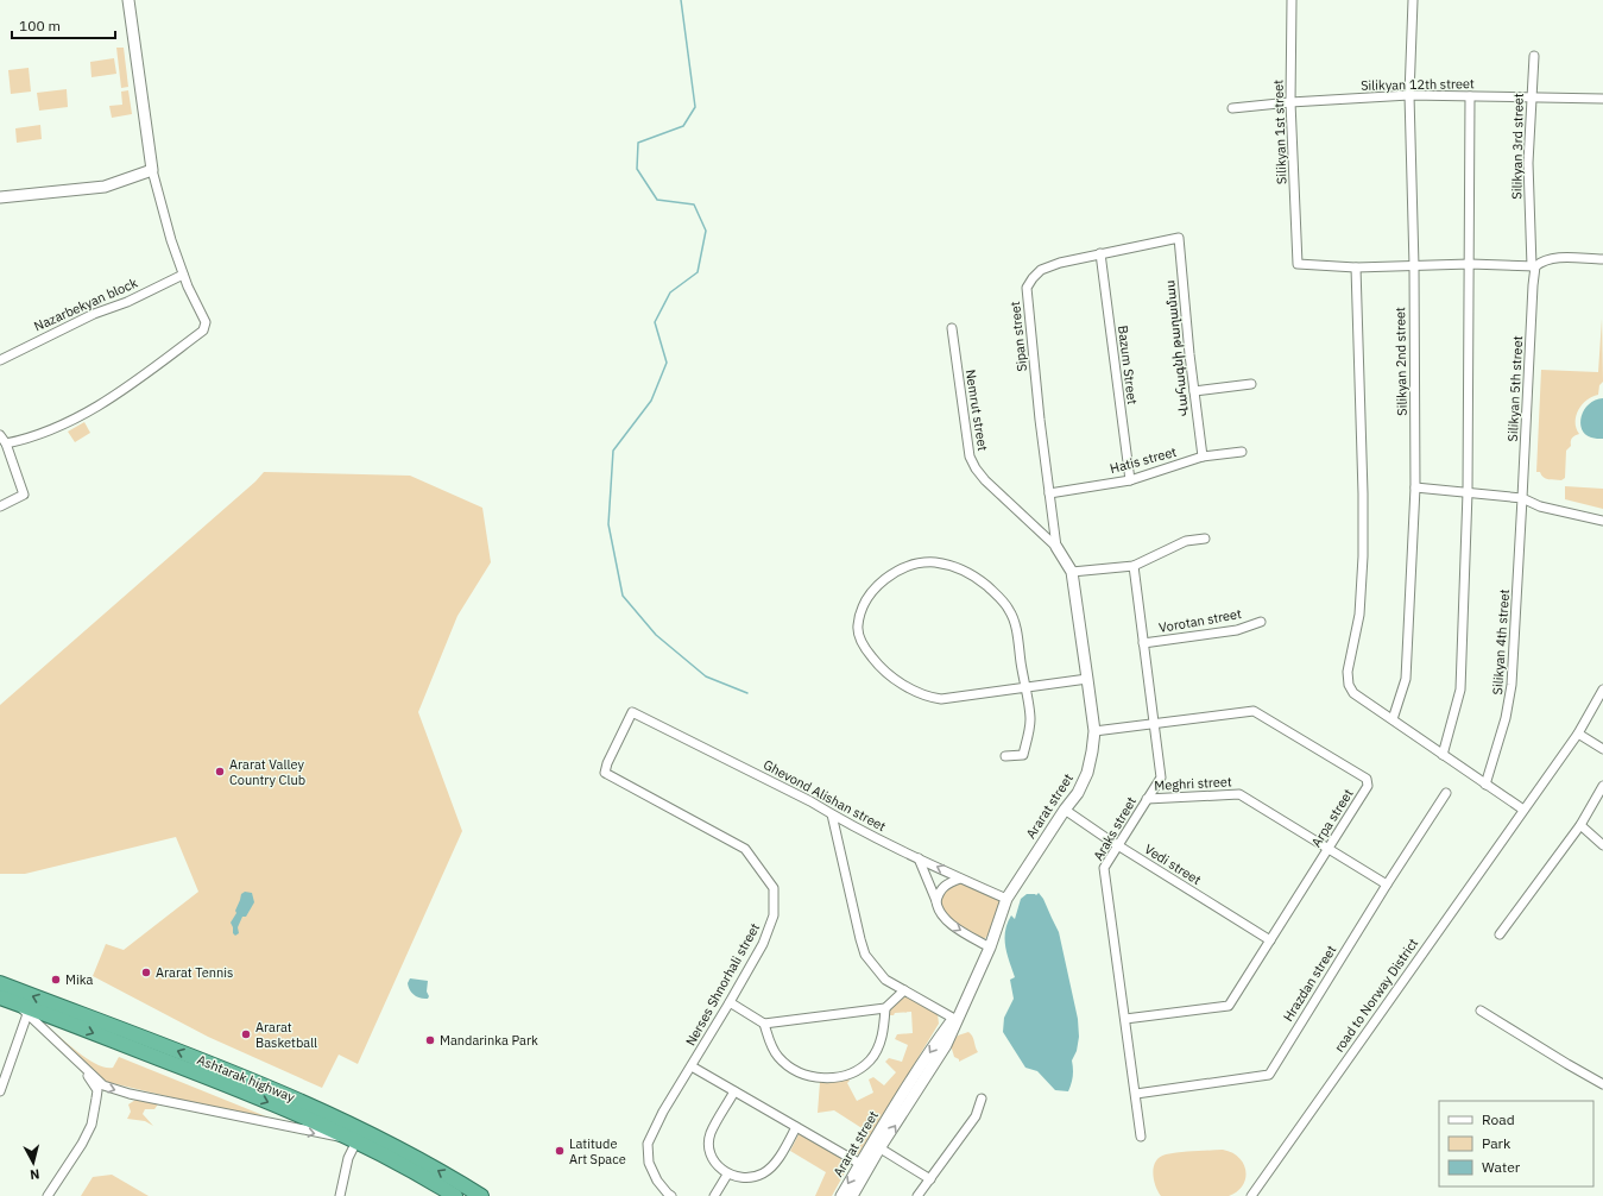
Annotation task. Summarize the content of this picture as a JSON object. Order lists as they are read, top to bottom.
{
  "streets": {
    "highway": ["Ashtarak highway"],
    "street": [
      "Silikyan 12th street",
      "Silikyan 1st street",
      "Silikyan 3rd street",
      "Nazarbekyan block",
      "Sipan street",
      "Վահագնի թաղամաս",
      "Silikyan 2nd street",
      "Bazum Street",
      "Silikyan 5th street",
      "Nemrut street",
      "Hatis street",
      "Vorotan street",
      "Silikyan 4th street",
      "Meghri street",
      "Ghevond Alishan street",
      "Ararat street",
      "Arpa street",
      "Araks street",
      "Vedi street",
      "Hrazdan street",
      "Nerses Shnorhali street",
      "road to Norway District"
    ]
  },
  "crossings": [
    ["Silikyan 12th street", "Silikyan 1st street"],
    ["Silikyan 12th street", "Silikyan 3rd street"],
    ["Silikyan 12th street", "Silikyan 2nd street"],
    ["Silikyan 3rd street", "Silikyan 5th street"],
    ["Sipan street", "Վահագնի թաղամաս"],
    ["Sipan street", "Bazum Street"],
    ["Sipan street", "Nemrut street"],
    ["Sipan street", "Hatis street"],
    ["Sipan street", "Ararat street"],
    ["Վահագնի թաղամաս", "Hatis street"],
    ["Bazum Street", "Hatis street"],
    ["Silikyan 5th street", "Silikyan 4th street"],
    ["Nemrut street", "Ararat street"],
    ["Vorotan street", "Araks street"],
    ["Meghri street", "Arpa street"],
    ["Meghri street", "Araks street"],
    ["Meghri street", "Hrazdan street"],
    ["Ghevond Alishan street", "Ararat street"],
    ["Ghevond Alishan street", "Nerses Shnorhali street"],
    ["Ararat street", "Arpa street"],
    ["Ararat street", "Vedi street"],
    ["Arpa street", "Araks street"],
    ["Arpa street", "Vedi street"],
    ["Araks street", "Vedi street"],
    ["Araks street", "Hrazdan street"]
  ],
  "places": [
    "Ararat Valley Country Club",
    "Ararat Tennis",
    "Mika",
    "Ararat Basketball",
    "Mandarinka Park",
    "Latitude Art Space"
  ],
  "legend": ["Road", "Park", "Water"],
  "scale_bar": "100 m",
  "north": "bottom"
}
